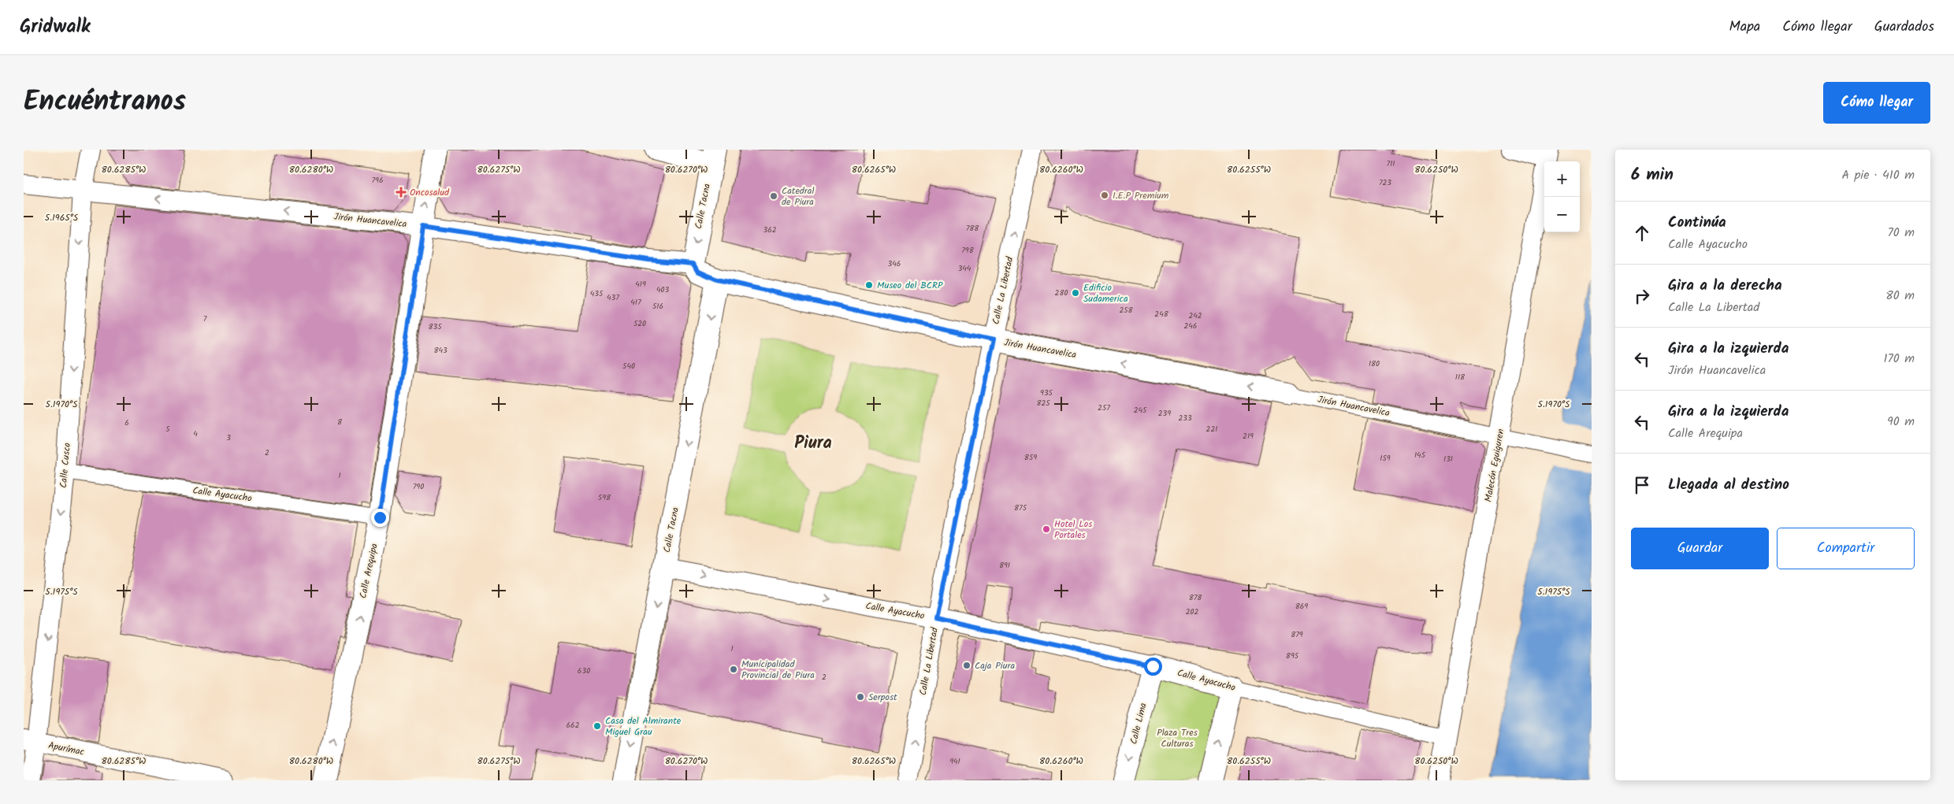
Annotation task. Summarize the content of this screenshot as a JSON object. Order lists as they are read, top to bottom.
{
  "streets": {
    "street": [
      "Calle Tacna",
      "Jirón Huancavelica",
      "Calle La Libertad",
      "Calle Cusco",
      "Malecón Eguiguren",
      "Calle Ayacucho",
      "Calle Arequipa",
      "Calle Lima",
      "Apurímac"
    ]
  },
  "crossings": [
    ["Calle Tacna", "Jirón Huancavelica"],
    ["Calle Tacna", "Calle Ayacucho"],
    ["Jirón Huancavelica", "Calle La Libertad"],
    ["Jirón Huancavelica", "Calle Cusco"],
    ["Jirón Huancavelica", "Malecón Eguiguren"],
    ["Jirón Huancavelica", "Calle Arequipa"],
    ["Calle La Libertad", "Calle Ayacucho"],
    ["Calle Cusco", "Calle Ayacucho"],
    ["Calle Cusco", "Apurímac"],
    ["Malecón Eguiguren", "Calle Ayacucho"],
    ["Calle Ayacucho", "Calle Arequipa"],
    ["Calle Ayacucho", "Calle Lima"]
  ],
  "one_way": [
    "Calle Tacna",
    "Jirón Huancavelica",
    "Calle La Libertad",
    "Calle Cusco",
    "Calle Arequipa"
  ],
  "districts": ["Piura"],
  "parks": ["Plaza Tres Culturas"],
  "places": {
    "health": ["Oncosalud"],
    "other": [
      "I.E.P Premium",
      "Catedral de Piura",
      "Museo del BCRP",
      "Edificio Sudamerica",
      "Hotel Los Portales",
      "Caja Piura",
      "Municipalidad Provincial de Piura",
      "Serpost",
      "Casa del Almirante Miguel Grau"
    ]
  },
  "house_numbers": [
    "711",
    "796",
    "723",
    "788",
    "362",
    "798",
    "346",
    "344",
    "419",
    "403",
    "280",
    "435",
    "437",
    "417",
    "516",
    "258",
    "248",
    "242",
    "7",
    "520",
    "246",
    "835",
    "843",
    "180",
    "540",
    "118",
    "935",
    "825",
    "257",
    "245",
    "239",
    "233",
    "8",
    "6",
    "5",
    "221",
    "4",
    "219",
    "3",
    "2",
    "145",
    "859",
    "159",
    "131",
    "1",
    "790",
    "598",
    "875",
    "891",
    "878",
    "869",
    "202",
    "879",
    "1",
    "895",
    "630",
    "2",
    "662",
    "941"
  ],
  "page": {
    "header": "Gridwalk",
    "nav": ["Mapa", "Cómo llegar", "Guardados"],
    "title": "Encuéntranos",
    "buttons": [
      "Cómo llegar",
      ["Guardar", "Compartir"]
    ],
    "heading": ["6 min", "A pie · 410 m"],
    "map_buttons": ["+", "−"],
    "list": [
      ["Continúa", "Calle Ayacucho", "70 m"],
      ["Gira a la derecha", "Calle La Libertad", "80 m"],
      ["Gira a la izquierda", "Jirón Huancavelica", "170 m"],
      ["Gira a la izquierda", "Calle Arequipa", "90 m"],
      "Llegada al destino"
    ]
  },
  "coordinates": [
    "80.6285°W",
    "80.6280°W",
    "80.6275°W",
    "80.6270°W",
    "80.6265°W",
    "80.6260°W",
    "80.6255°W",
    "80.6250°W",
    "5.1965°S",
    "5.1970°S",
    "5.1975°S"
  ]
}
